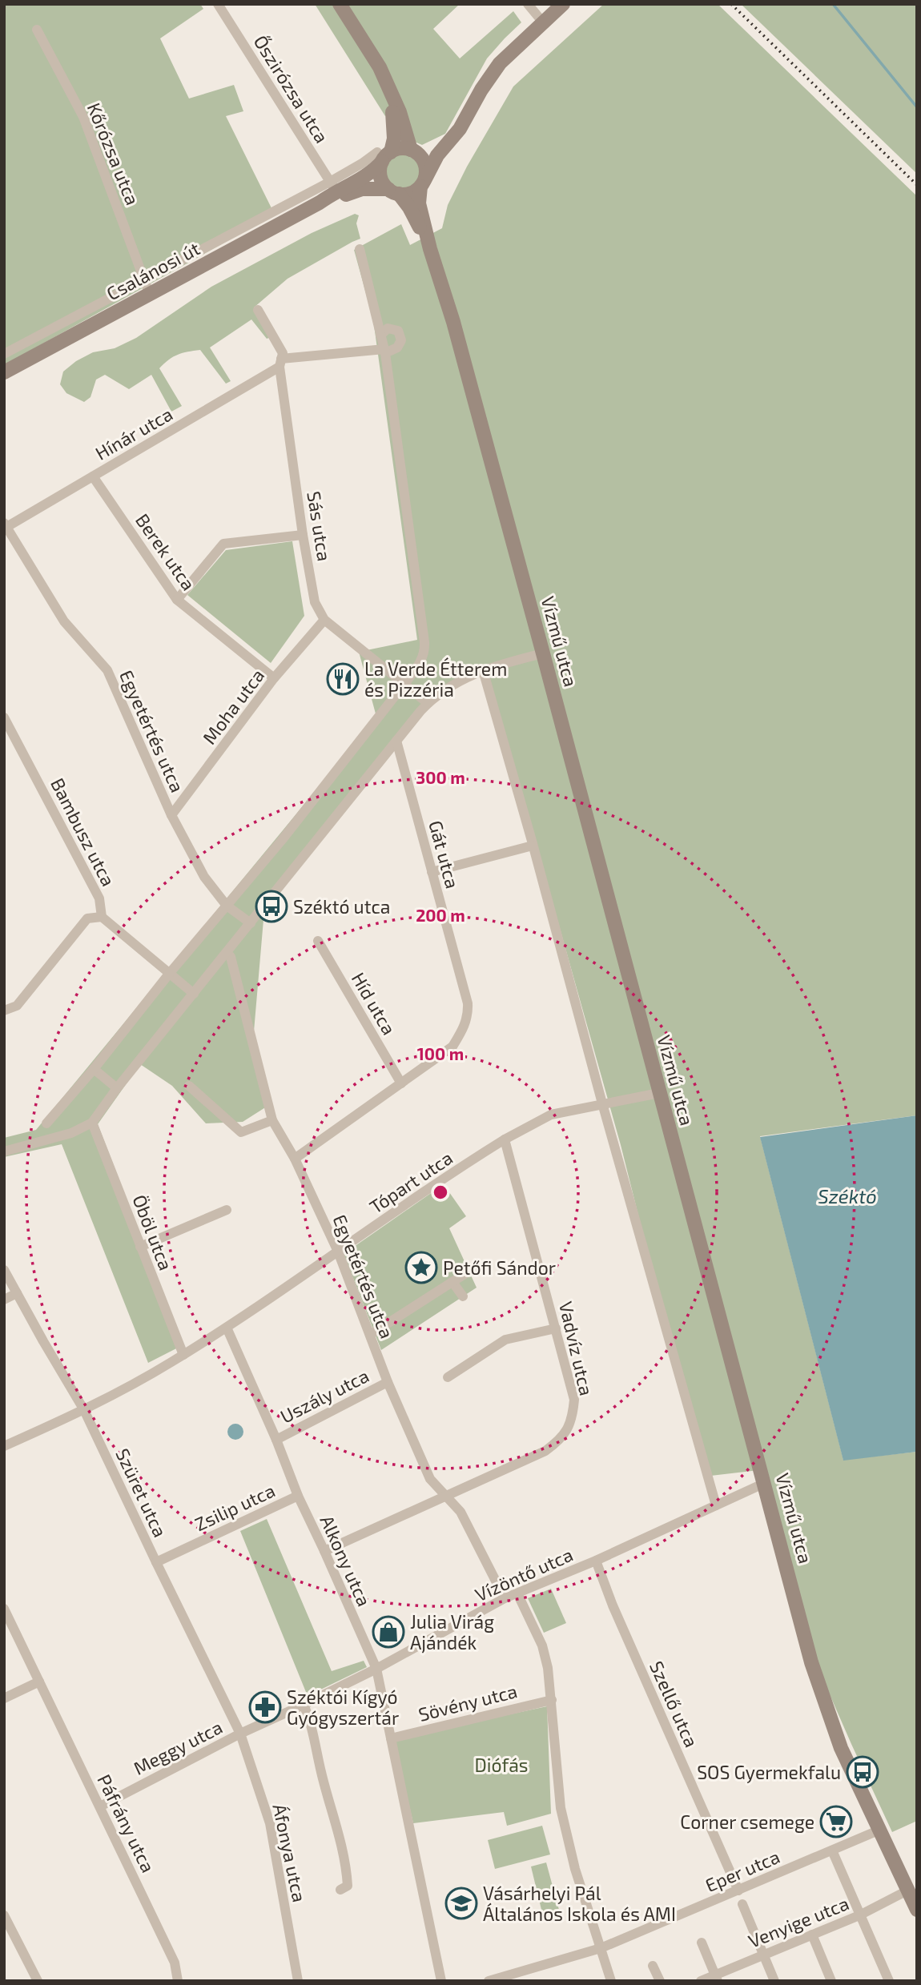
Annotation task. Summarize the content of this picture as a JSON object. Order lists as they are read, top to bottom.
{
  "streets": {
    "main road": ["Csalánosi út", "Vízmű utca"],
    "street": [
      "Őszirózsa utca",
      "Kőrózsa utca",
      "Hínár utca",
      "Sás utca",
      "Berek utca",
      "Moha utca",
      "Egyetértés utca",
      "Bambusz utca",
      "Gát utca",
      "Híd utca",
      "Tópart utca",
      "Öböl utca",
      "Vadvíz utca",
      "Uszály utca",
      "Szüret utca",
      "Zsilip utca",
      "Alkony utca",
      "Vízöntő utca",
      "Sövény utca",
      "Szellő utca",
      "Meggy utca",
      "Páfrány utca",
      "Áfonya utca",
      "Eper utca",
      "Venyige utca"
    ]
  },
  "crossings": [
    ["Őszirózsa utca", "Csalánosi út"],
    ["Kőrózsa utca", "Csalánosi út"],
    ["Hínár utca", "Sás utca"],
    ["Hínár utca", "Berek utca"],
    ["Hínár utca", "Egyetértés utca"],
    ["Sás utca", "Moha utca"],
    ["Berek utca", "Moha utca"],
    ["Vízmű utca", "Tópart utca"],
    ["Vízmű utca", "Vízöntő utca"],
    ["Vízmű utca", "Eper utca"],
    ["Vízmű utca", "Venyige utca"],
    ["Moha utca", "Egyetértés utca"],
    ["Egyetértés utca", "Gát utca"],
    ["Egyetértés utca", "Tópart utca"],
    ["Egyetértés utca", "Vadvíz utca"],
    ["Egyetértés utca", "Uszály utca"],
    ["Egyetértés utca", "Vízöntő utca"],
    ["Gát utca", "Híd utca"],
    ["Tópart utca", "Öböl utca"],
    ["Tópart utca", "Vadvíz utca"],
    ["Tópart utca", "Szüret utca"],
    ["Tópart utca", "Alkony utca"],
    ["Vadvíz utca", "Alkony utca"],
    ["Uszály utca", "Alkony utca"],
    ["Szüret utca", "Zsilip utca"],
    ["Szüret utca", "Vízöntő utca"],
    ["Szüret utca", "Meggy utca"],
    ["Szüret utca", "Áfonya utca"],
    ["Zsilip utca", "Alkony utca"],
    ["Alkony utca", "Vízöntő utca"],
    ["Alkony utca", "Sövény utca"],
    ["Vízöntő utca", "Szellő utca"],
    ["Vízöntő utca", "Meggy utca"],
    ["Vízöntő utca", "Áfonya utca"],
    ["Szellő utca", "Eper utca"],
    ["Meggy utca", "Páfrány utca"],
    ["Meggy utca", "Áfonya utca"]
  ],
  "water": ["Széktó"],
  "parks": ["Diófás"],
  "places": {
    "restaurant": ["La Verde Étterem és Pizzéria"],
    "bus stop": ["Széktó utca", "SOS Gyermekfalu"],
    "place": ["Petőfi Sándor"],
    "shop": ["Julia Virág Ajándék"],
    "pharmacy": ["Széktói Kígyó Gyógyszertár"],
    "supermarket": ["Corner csemege"],
    "school or university": ["Vásárhelyi Pál Általános Iskola és AMI"]
  },
  "rings": ["300 m", "200 m", "100 m"]
}
